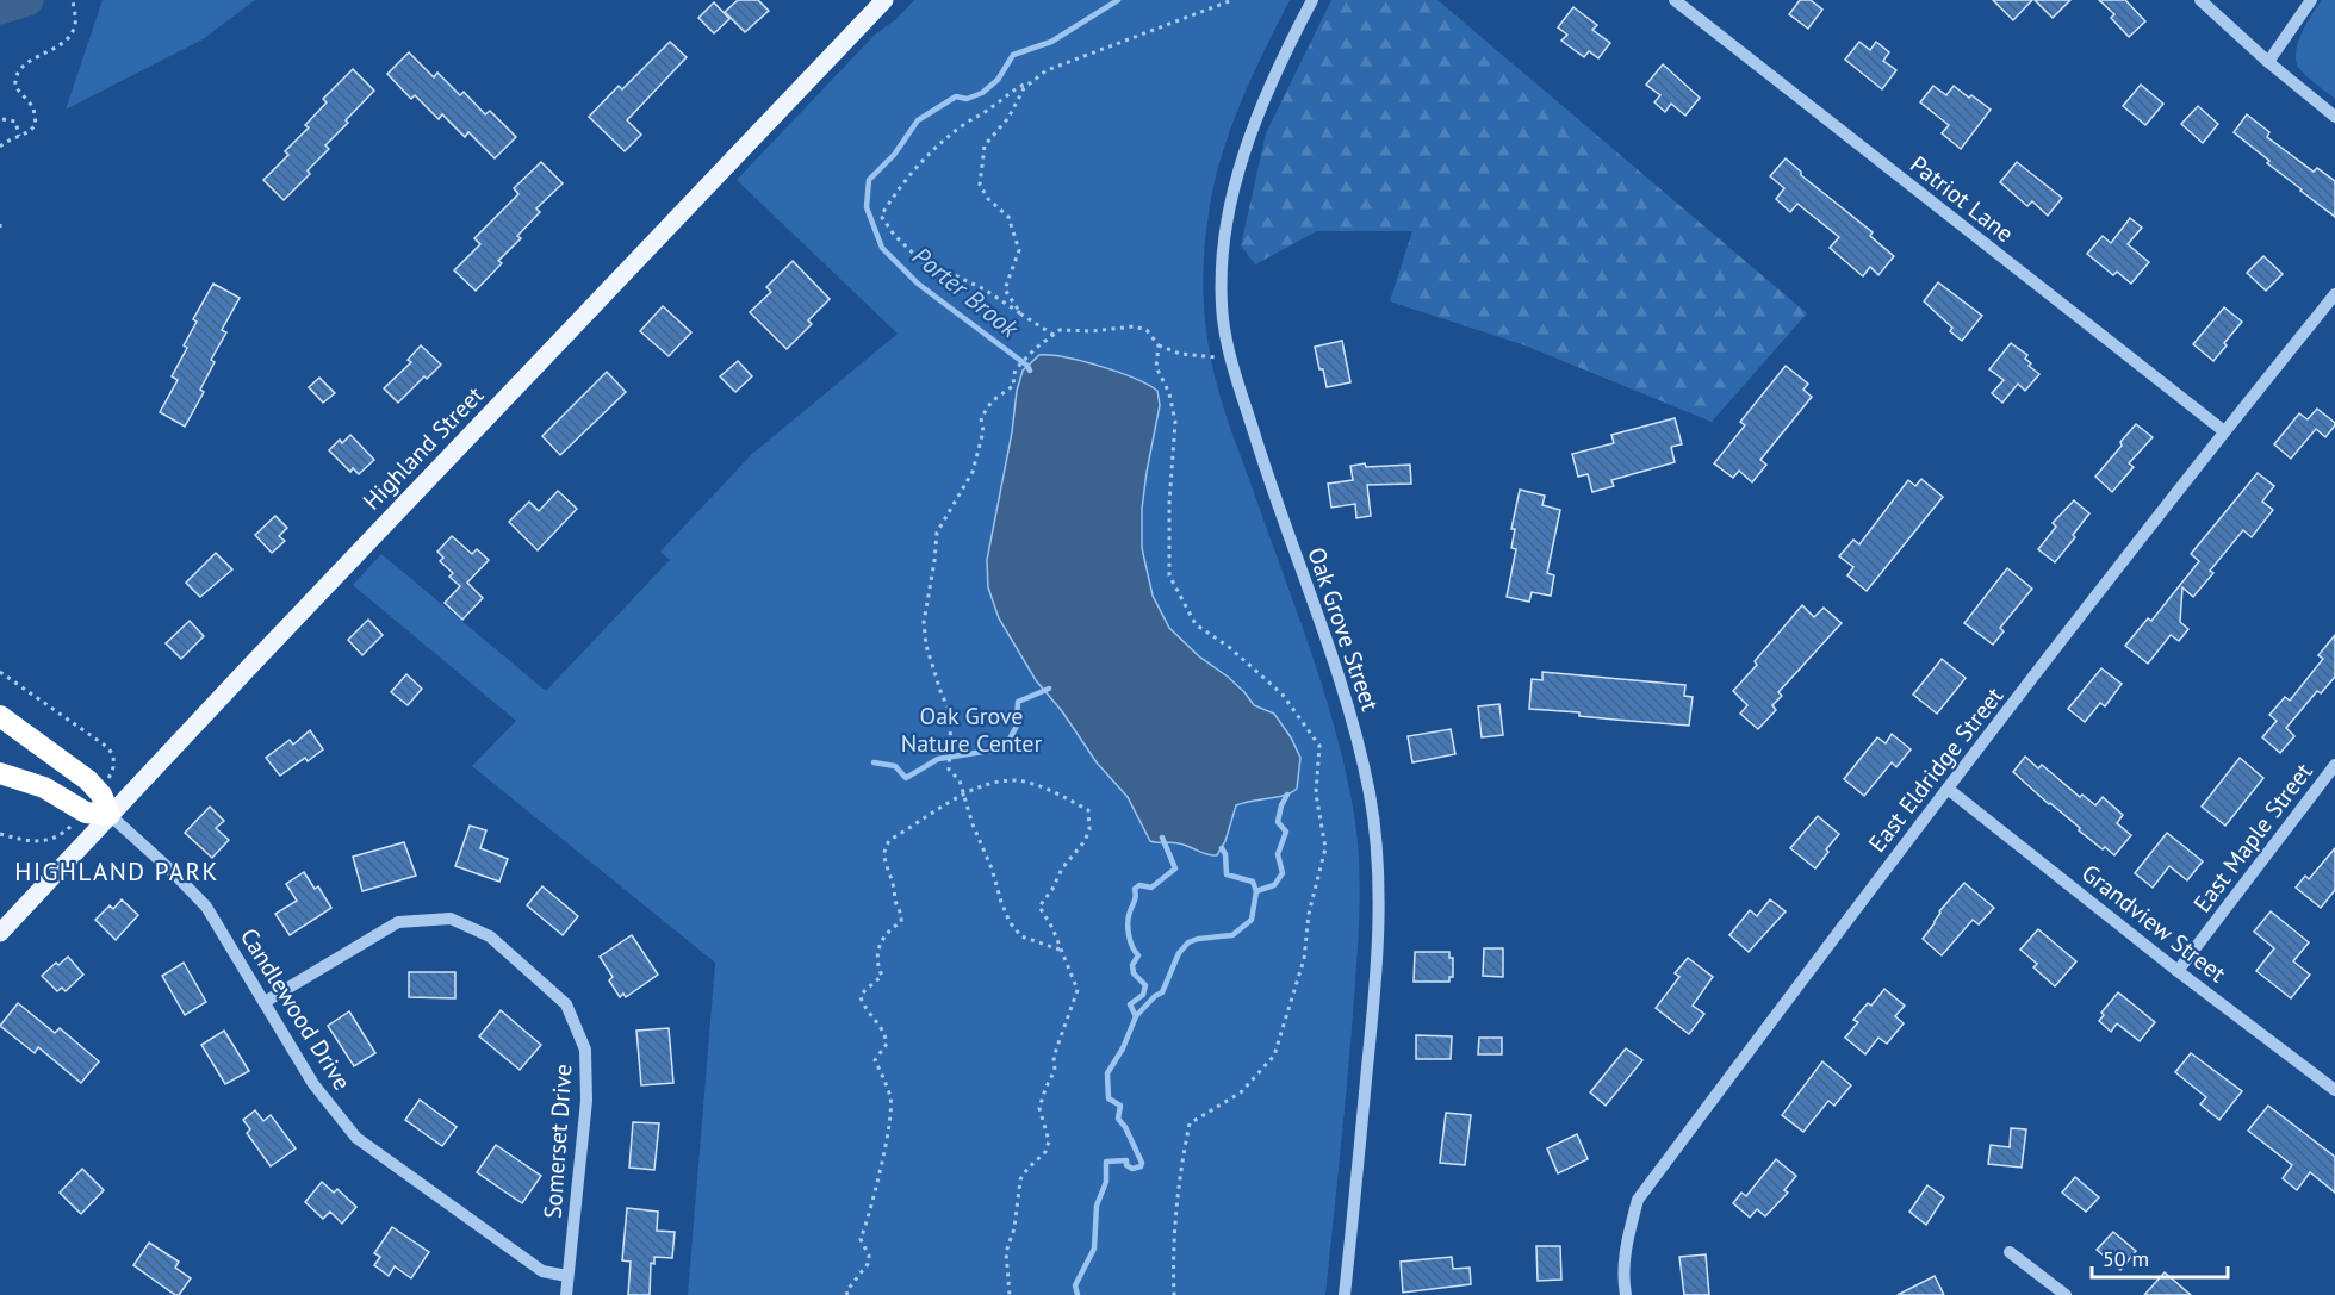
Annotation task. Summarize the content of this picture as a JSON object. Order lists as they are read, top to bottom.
{
  "streets": {
    "main road": ["Highland Street"],
    "street": [
      "Patriot Lane",
      "Oak Grove Street",
      "East Eldridge Street",
      "East Maple Street",
      "Grandview Street",
      "Candlewood Drive",
      "Somerset Drive"
    ]
  },
  "crossings": [
    ["Patriot Lane", "East Eldridge Street"],
    ["Highland Street", "Candlewood Drive"],
    ["East Eldridge Street", "Grandview Street"],
    ["East Maple Street", "Grandview Street"],
    ["Candlewood Drive", "Somerset Drive"]
  ],
  "districts": ["HIGHLAND PARK"],
  "water": ["Porter Brook"],
  "parks": ["Oak Grove Nature Center"],
  "scale_bar": "50 m"
}
